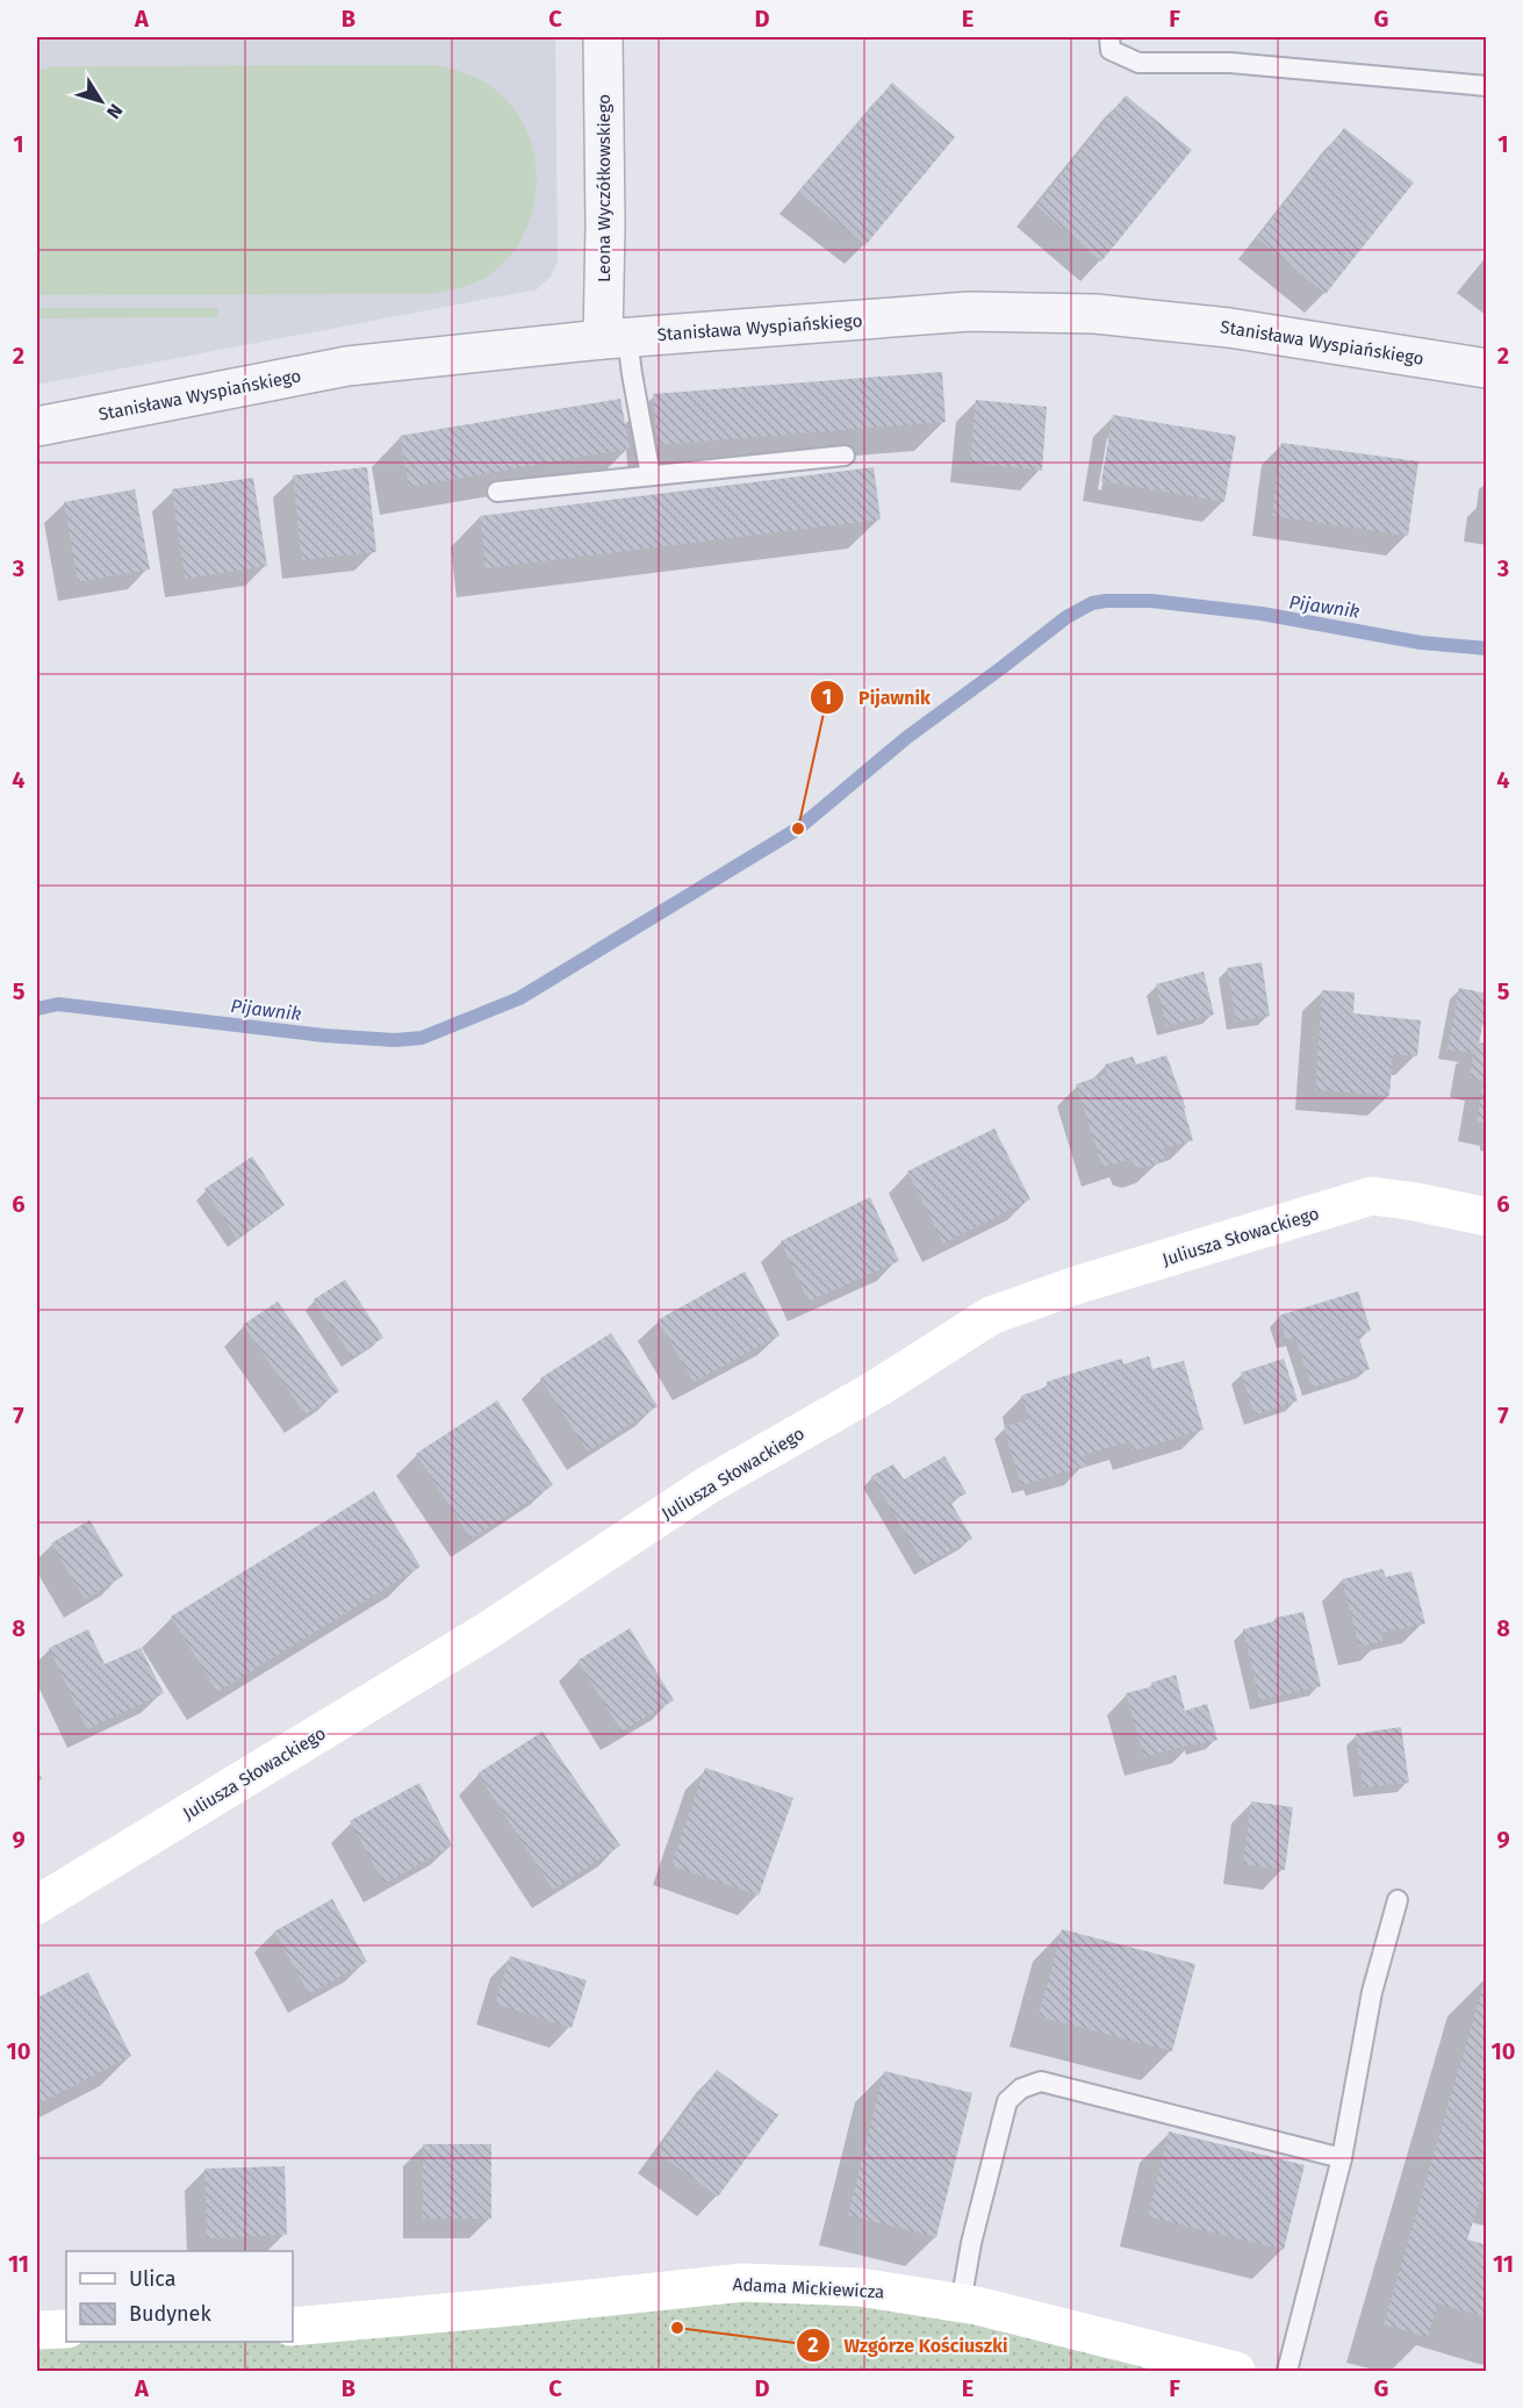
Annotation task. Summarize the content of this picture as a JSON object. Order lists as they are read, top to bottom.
{
  "streets": {
    "street": [
      "Leona Wyczółkowskiego",
      "Stanisława Wyspiańskiego",
      "Juliusza Słowackiego",
      "Adama Mickiewicza"
    ]
  },
  "crossings": [
    ["Leona Wyczółkowskiego", "Stanisława Wyspiańskiego"]
  ],
  "water": ["Pijawnik"],
  "places": ["Pijawnik", "Wzgórze Kościuszki"],
  "legend": ["Ulica", "Budynek"],
  "north": "bottom right",
  "grid": {
    "columns": [
      "A",
      "B",
      "C",
      "D",
      "E",
      "F",
      "G"
    ],
    "rows": [
      "1",
      "2",
      "3",
      "4",
      "5",
      "6",
      "7",
      "8",
      "9",
      "10",
      "11"
    ]
  }
}
